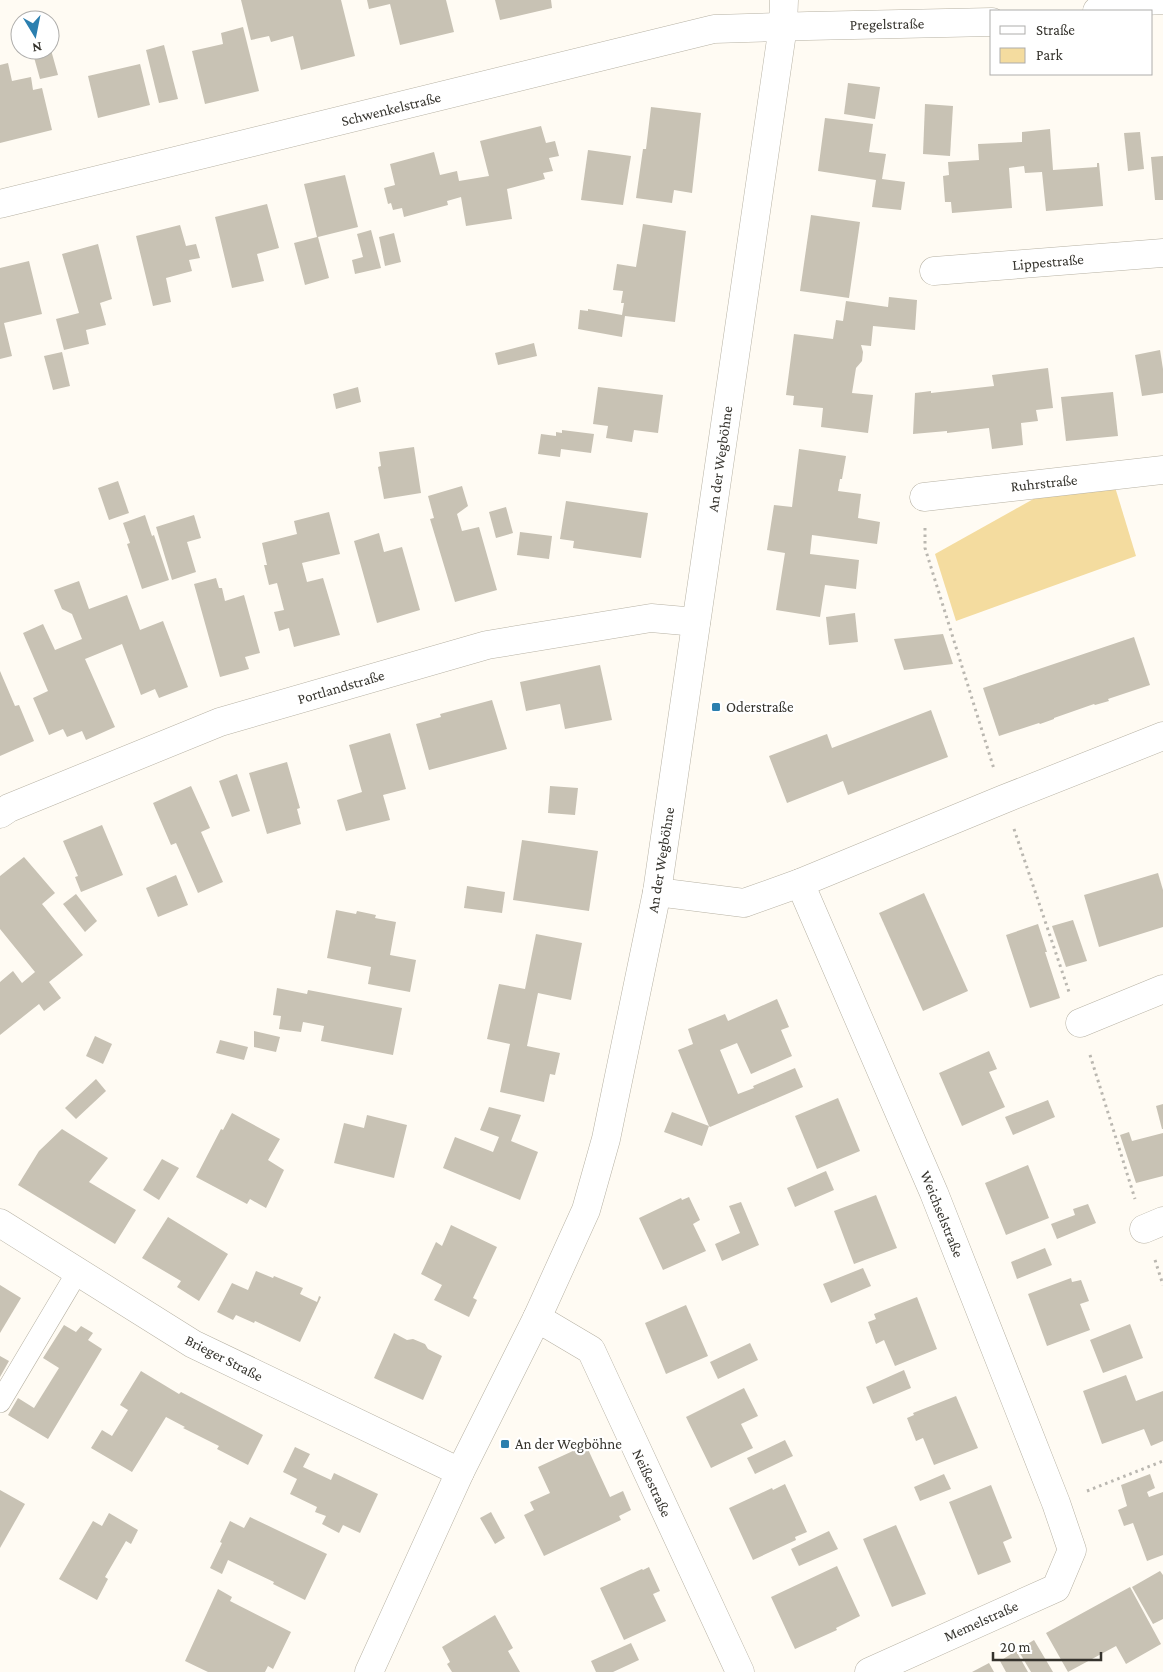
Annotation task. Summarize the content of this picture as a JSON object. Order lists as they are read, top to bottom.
{
  "streets": {
    "street": [
      "Pregelstraße",
      "Schwenkelstraße",
      "Lippestraße",
      "An der Wegböhne",
      "Ruhrstraße",
      "Portlandstraße",
      "Weichselstraße",
      "Brieger Straße",
      "Neißestraße",
      "Memelstraße"
    ]
  },
  "crossings": [
    ["Pregelstraße", "Schwenkelstraße"],
    ["Pregelstraße", "An der Wegböhne"],
    ["Schwenkelstraße", "An der Wegböhne"],
    ["An der Wegböhne", "Portlandstraße"],
    ["An der Wegböhne", "Brieger Straße"],
    ["An der Wegböhne", "Neißestraße"],
    ["Weichselstraße", "Memelstraße"]
  ],
  "places": {
    "transit": ["Oderstraße", "An der Wegböhne"]
  },
  "legend": ["Straße", "Park"],
  "scale_bar": "20 m",
  "north": "bottom"
}
